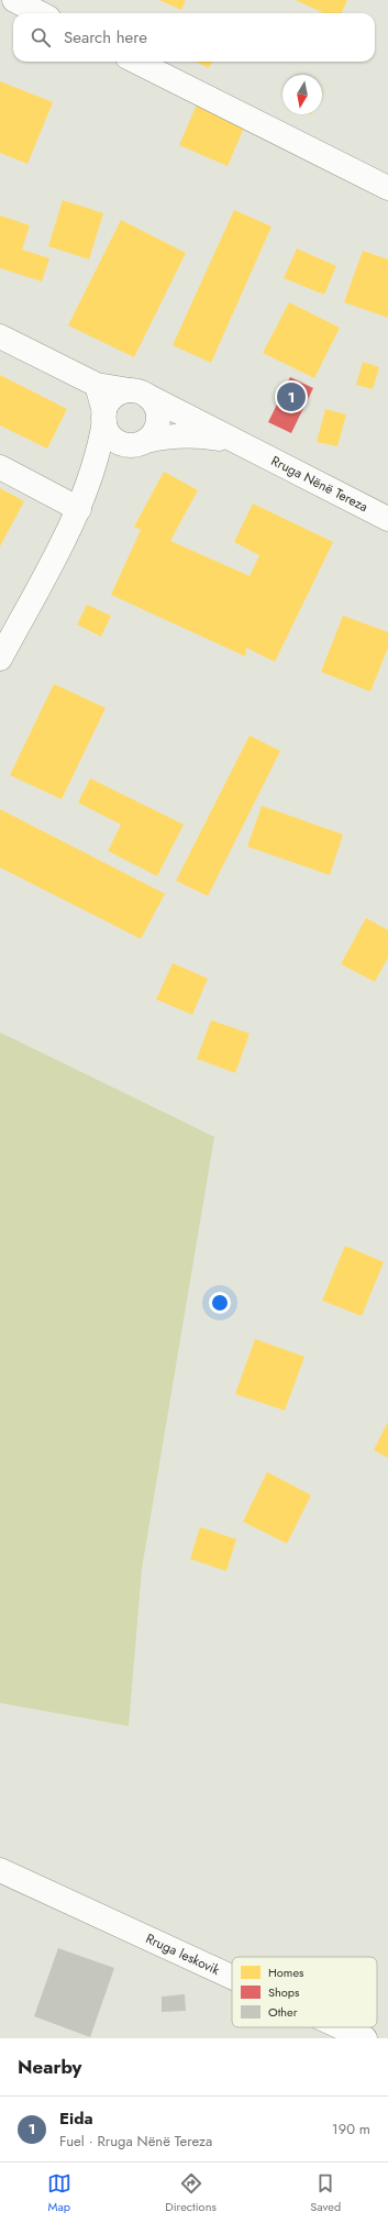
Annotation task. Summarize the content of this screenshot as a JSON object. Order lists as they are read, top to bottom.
{
  "streets": {
    "street": ["Rruga Nënë Tereza", "Rruga leskovik"]
  },
  "legend": ["Homes", "Shops", "Other"],
  "north": "bottom",
  "page": {
    "search": "Search here",
    "pins": "1",
    "heading": "Nearby",
    "list": [
      {
        "mark": "1",
        "name": "Eida",
        "note": "Fuel · Rruga Nënë Tereza",
        "value": "190 m"
      }
    ],
    "nav": ["Map", "Directions", "Saved"]
  }
}
